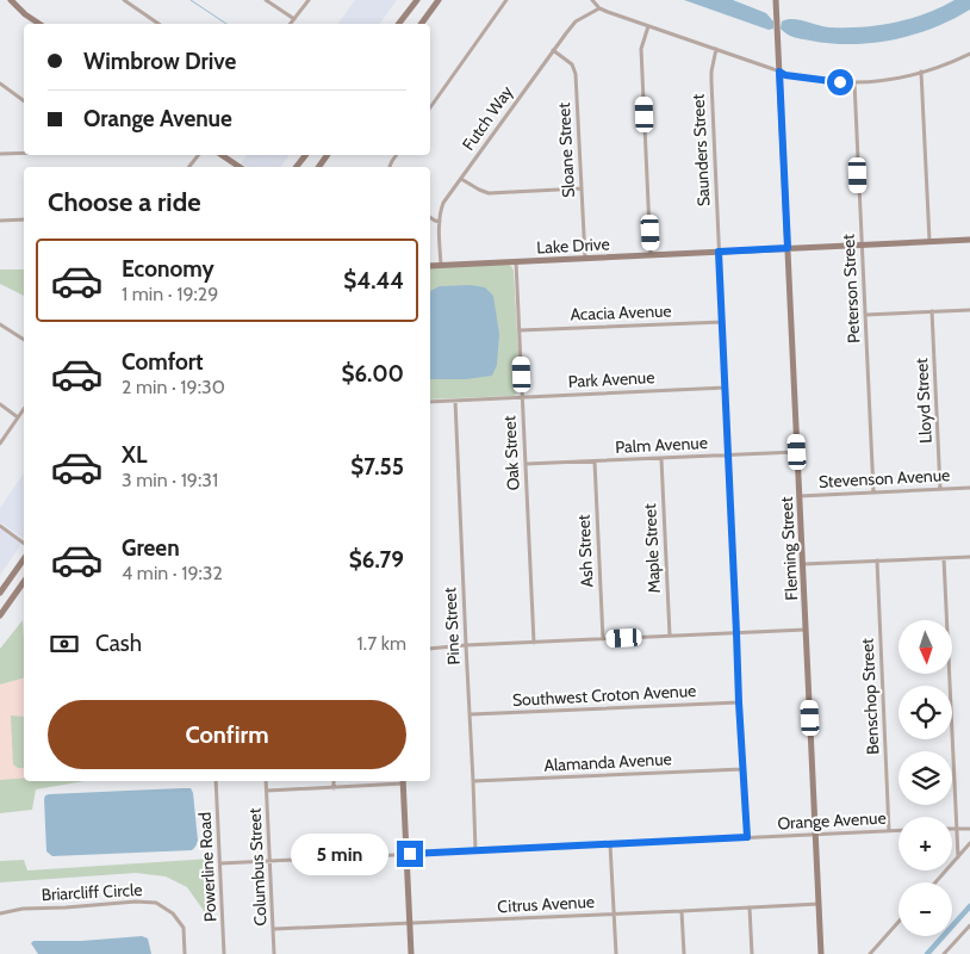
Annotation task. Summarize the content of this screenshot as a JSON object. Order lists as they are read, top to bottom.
{
  "streets": {
    "street": [
      "Futch Way",
      "Sloane Street",
      "Saunders Street",
      "Lake Drive",
      "Peterson Street",
      "Acacia Avenue",
      "Park Avenue",
      "Lloyd Street",
      "Palm Avenue",
      "Oak Street",
      "Stevenson Avenue",
      "Maple Street",
      "Fleming Street",
      "Ash Street",
      "Pine Street",
      "Southwest Croton Avenue",
      "Benschop Street",
      "Alamanda Avenue",
      "Orange Avenue",
      "Powerline Road",
      "Columbus Street",
      "Briarcliff Circle",
      "Citrus Avenue"
    ]
  },
  "crossings": [
    ["Futch Way", "Sloane Street"],
    ["Futch Way", "Lake Drive"],
    ["Sloane Street", "Lake Drive"],
    ["Saunders Street", "Lake Drive"],
    ["Saunders Street", "Acacia Avenue"],
    ["Saunders Street", "Park Avenue"],
    ["Saunders Street", "Palm Avenue"],
    ["Saunders Street", "Southwest Croton Avenue"],
    ["Saunders Street", "Alamanda Avenue"],
    ["Saunders Street", "Orange Avenue"],
    ["Lake Drive", "Peterson Street"],
    ["Lake Drive", "Oak Street"],
    ["Lake Drive", "Fleming Street"],
    ["Peterson Street", "Stevenson Avenue"],
    ["Acacia Avenue", "Oak Street"],
    ["Park Avenue", "Oak Street"],
    ["Park Avenue", "Pine Street"],
    ["Lloyd Street", "Stevenson Avenue"],
    ["Palm Avenue", "Oak Street"],
    ["Palm Avenue", "Maple Street"],
    ["Palm Avenue", "Fleming Street"],
    ["Palm Avenue", "Ash Street"],
    ["Stevenson Avenue", "Fleming Street"],
    ["Fleming Street", "Orange Avenue"],
    ["Fleming Street", "Citrus Avenue"],
    ["Pine Street", "Southwest Croton Avenue"],
    ["Pine Street", "Alamanda Avenue"],
    ["Pine Street", "Orange Avenue"],
    ["Benschop Street", "Orange Avenue"],
    ["Orange Avenue", "Powerline Road"],
    ["Orange Avenue", "Columbus Street"],
    ["Columbus Street", "Citrus Avenue"]
  ],
  "north": "bottom",
  "page": {
    "banner": ["Wimbrow Drive", "Orange Avenue"],
    "heading": "Choose a ride",
    "list": [
      {
        "name": "Economy",
        "note": "1 min · 19:29",
        "value": "$4.44"
      },
      {
        "name": "Comfort",
        "note": "2 min · 19:30",
        "value": "$6.00"
      },
      {
        "name": "XL",
        "note": "3 min · 19:31",
        "value": "$7.55"
      },
      {
        "name": "Green",
        "note": "4 min · 19:32",
        "value": "$6.79"
      }
    ],
    "pay": ["Cash", "1.7 km"],
    "map_buttons": ["+", "−"],
    "buttons": "Confirm",
    "bubble": "5 min"
  }
}
